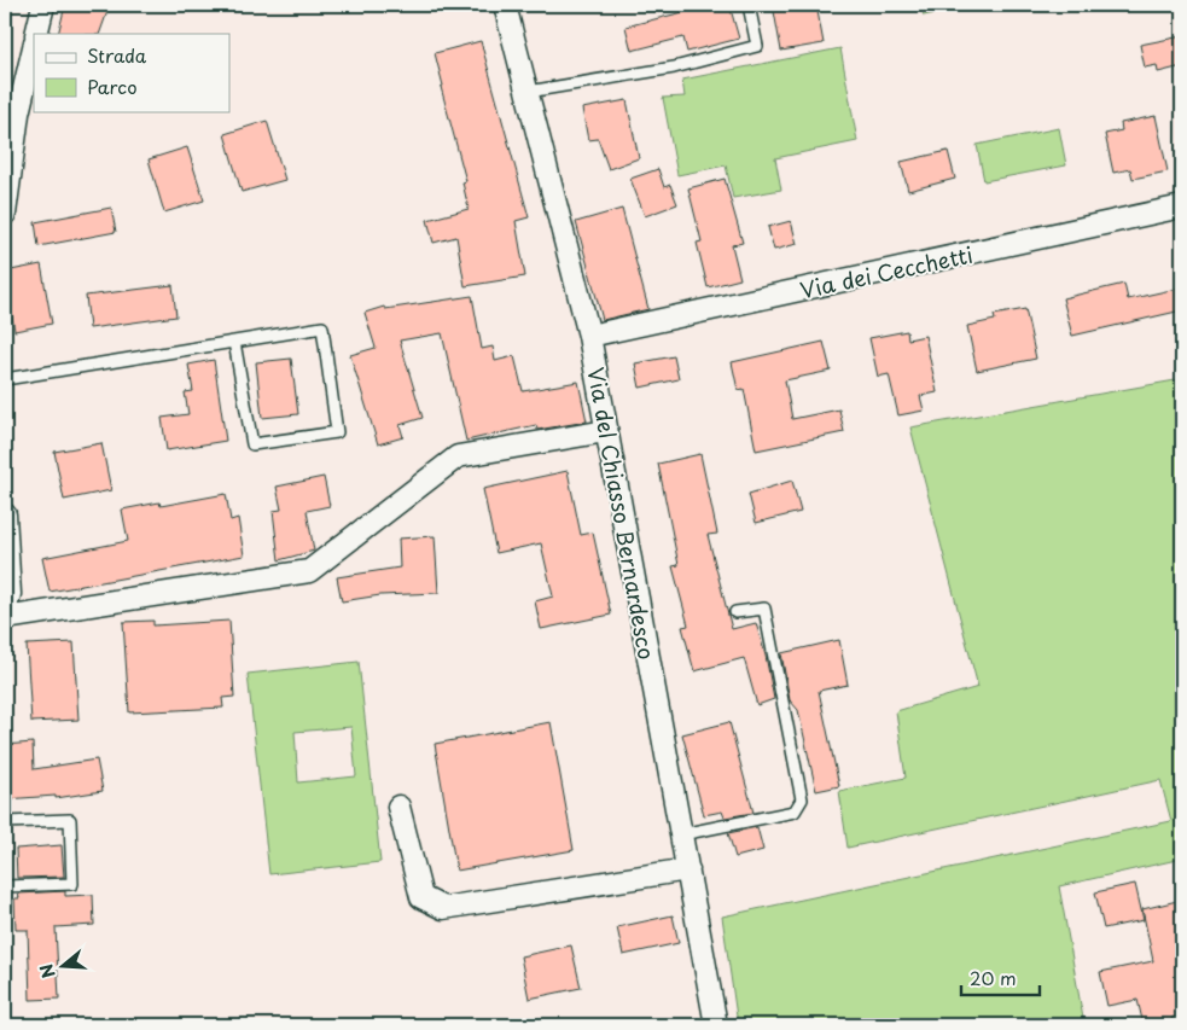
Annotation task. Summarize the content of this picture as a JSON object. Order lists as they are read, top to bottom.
{
  "streets": {
    "street": ["Via dei Cecchetti", "Via del Chiasso Bernardesco"]
  },
  "crossings": [
    ["Via dei Cecchetti", "Via del Chiasso Bernardesco"]
  ],
  "legend": ["Strada", "Parco"],
  "scale_bar": "20 m",
  "north": "left"
}
